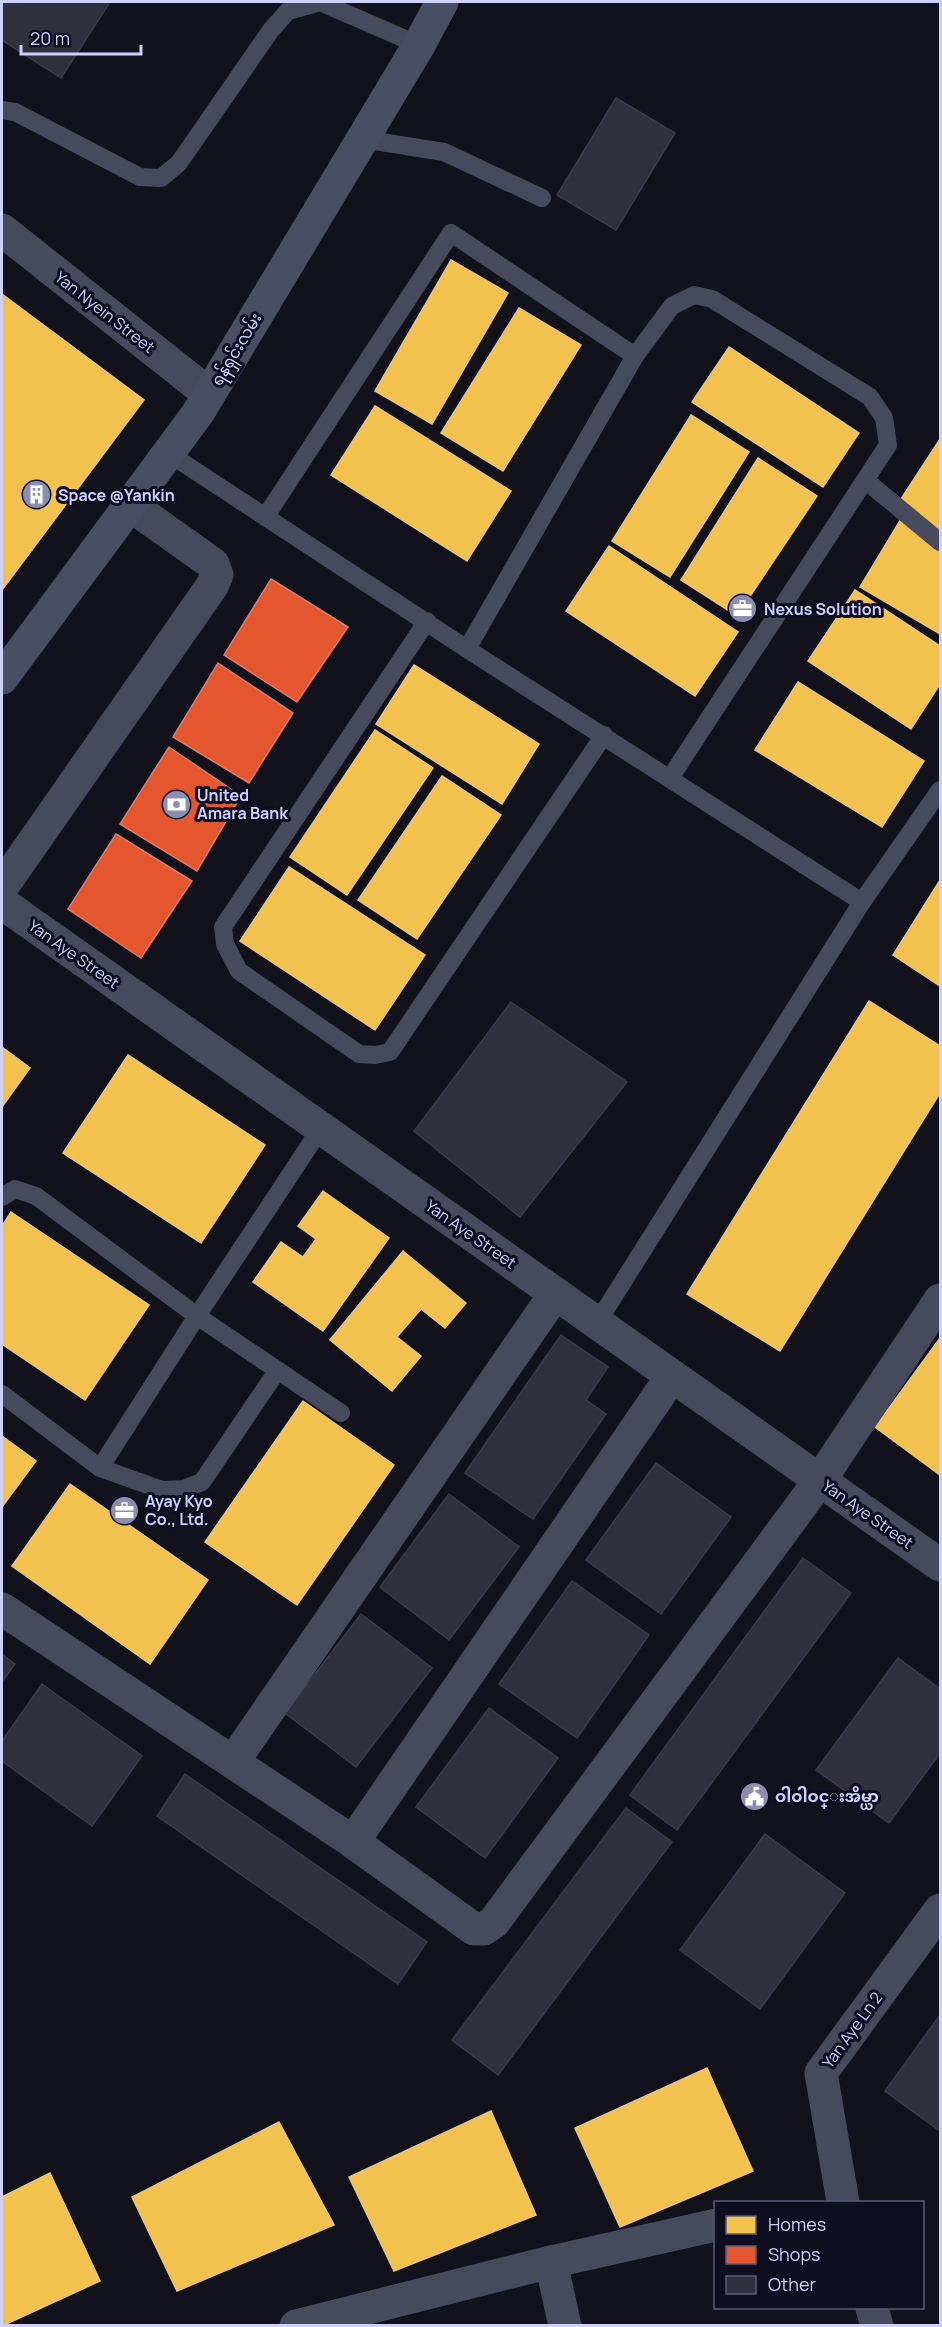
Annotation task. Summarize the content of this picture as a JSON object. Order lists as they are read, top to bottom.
{
  "streets": {
    "main road": ["ရန်ရှင်းလမ်း"],
    "street": ["Yan Nyein Street", "Yan Aye Street", "Yan Aye Ln 2"]
  },
  "crossings": [
    ["Yan Nyein Street", "ရန်ရှင်းလမ်း"]
  ],
  "places": {
    "building": ["Space @Yankin"],
    "office": ["Nexus Solution", "Ayay Kyo Co., Ltd."],
    "bank": ["United Amara Bank"],
    "public building": ["ဝါဝါဝင္းအိမ္ယာ"]
  },
  "legend": ["Homes", "Shops", "Other"],
  "scale_bar": "20 m"
}
